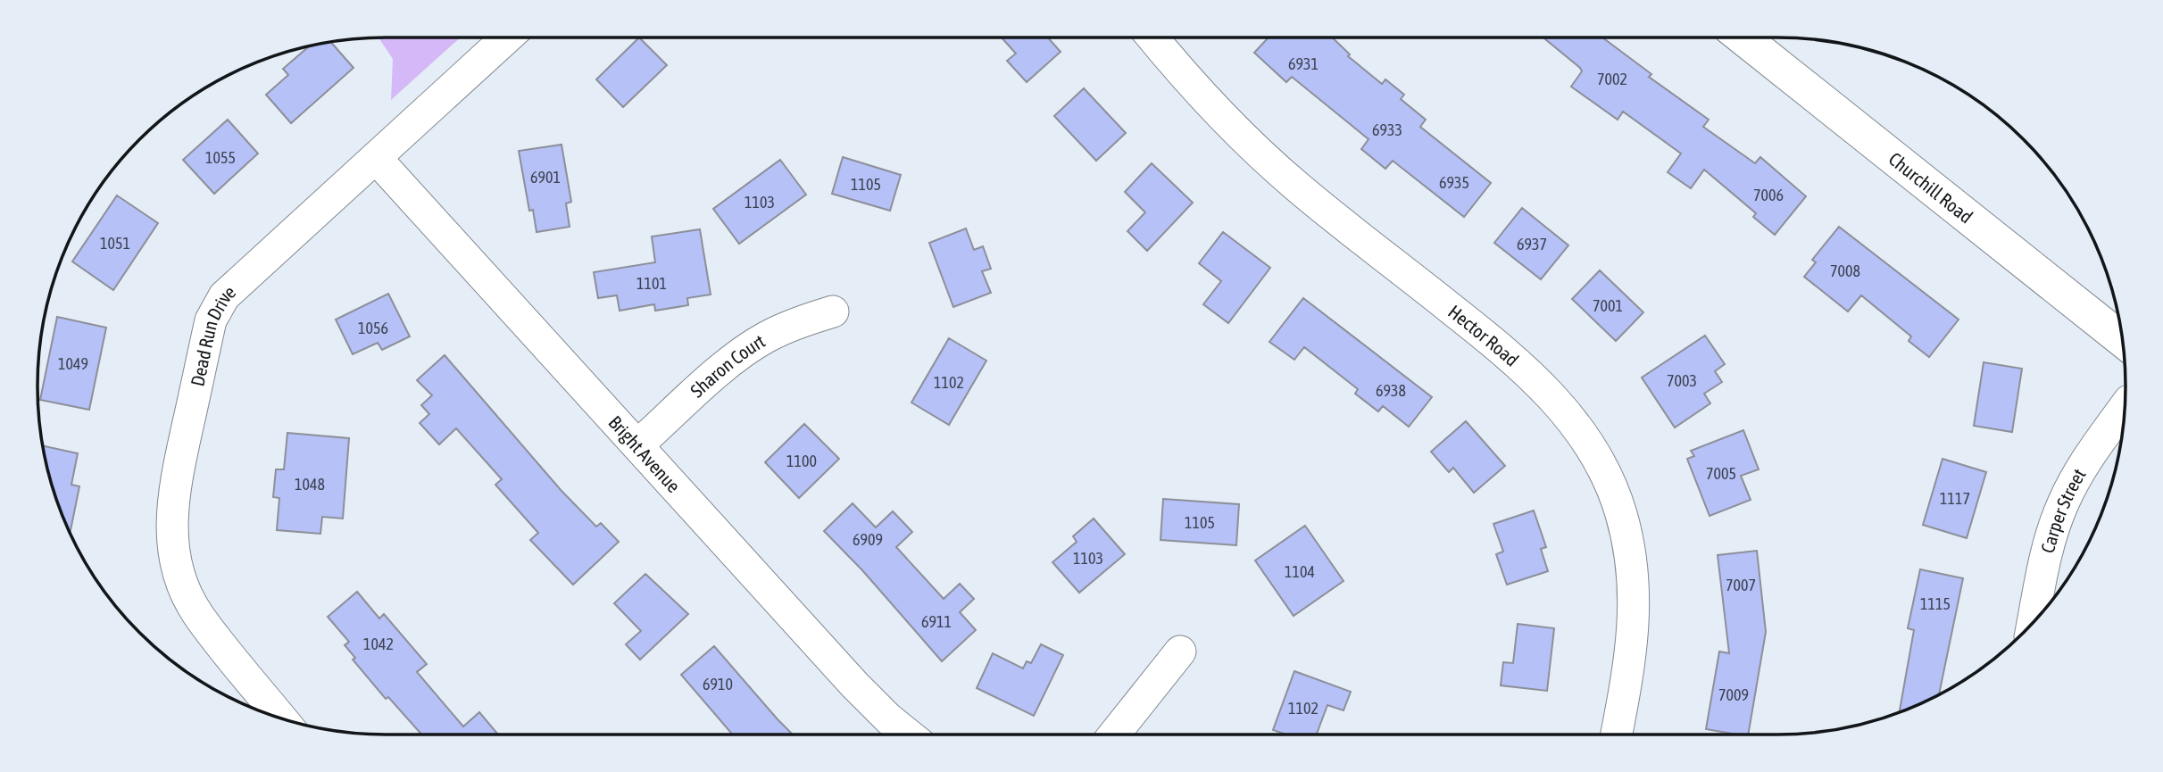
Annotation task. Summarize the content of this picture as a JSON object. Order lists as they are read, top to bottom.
{
  "streets": {
    "street": [
      "Churchill Road",
      "Hector Road",
      "Dead Run Drive",
      "Sharon Court",
      "Bright Avenue",
      "Carper Street"
    ]
  },
  "crossings": [
    ["Dead Run Drive", "Bright Avenue"],
    ["Sharon Court", "Bright Avenue"]
  ],
  "house_numbers": [
    "6931",
    "7002",
    "6933",
    "1055",
    "6901",
    "6935",
    "1105",
    "7006",
    "1103",
    "1051",
    "6937",
    "7008",
    "1101",
    "7001",
    "1056",
    "1049",
    "7003",
    "1102",
    "6938",
    "1100",
    "7005",
    "1048",
    "1117",
    "1105",
    "6909",
    "1103",
    "1104",
    "7007",
    "1115",
    "6911",
    "1042",
    "6910",
    "7009",
    "1102"
  ]
}
